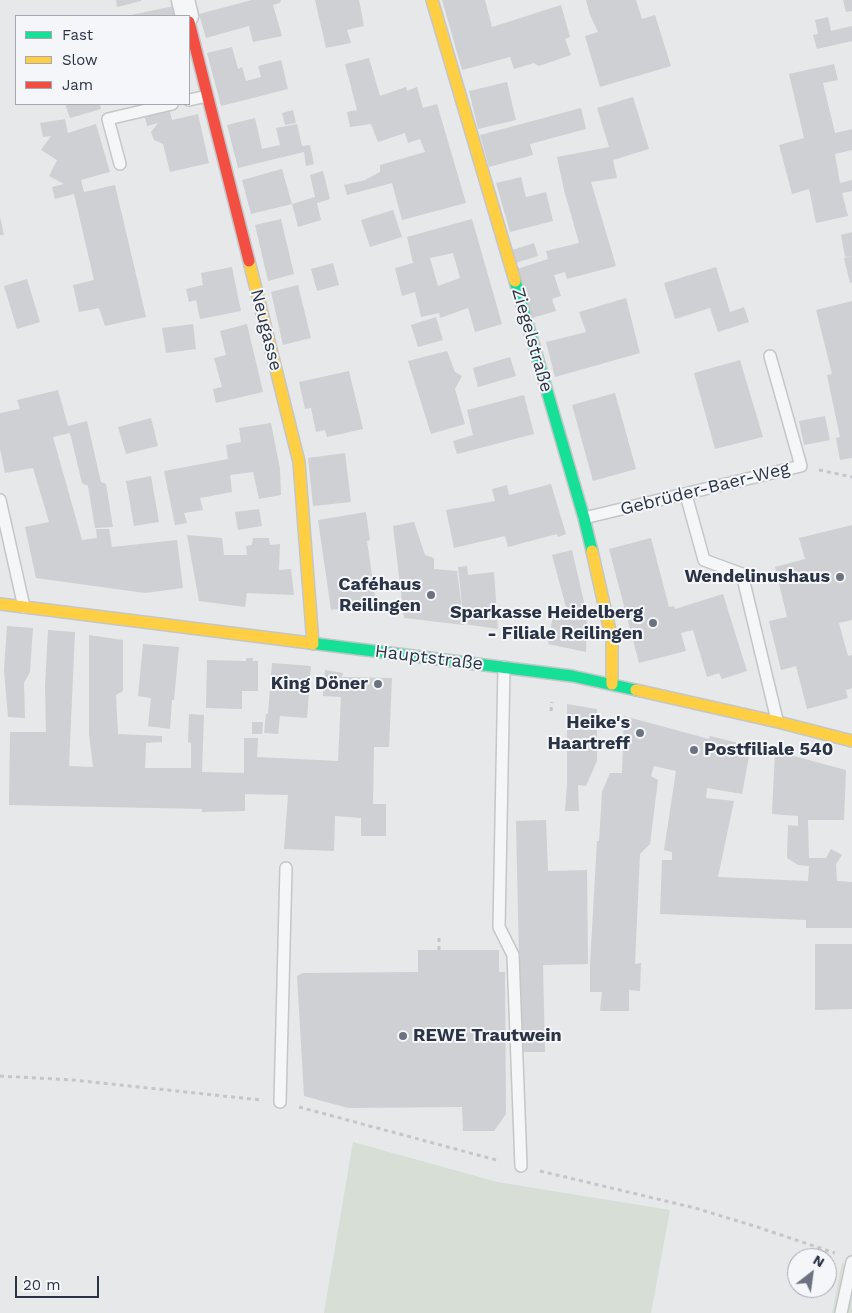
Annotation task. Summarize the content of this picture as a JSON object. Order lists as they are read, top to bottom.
{
  "streets": {
    "street": ["Neugasse", "Ziegelstraße", "Hauptstraße"],
    "lane": ["Gebrüder-Baer-Weg"]
  },
  "crossings": [
    ["Neugasse", "Hauptstraße"],
    ["Ziegelstraße", "Gebrüder-Baer-Weg"],
    ["Ziegelstraße", "Hauptstraße"]
  ],
  "places": [
    "Wendelinushaus",
    "Caféhaus Reilingen",
    "Sparkasse Heidelberg - Filiale Reilingen",
    "King Döner",
    "Heike's Haartreff",
    "Postfiliale 540",
    "REWE Trautwein"
  ],
  "legend": ["Fast", "Slow", "Jam"],
  "scale_bar": "20 m",
  "north": "top right"
}
